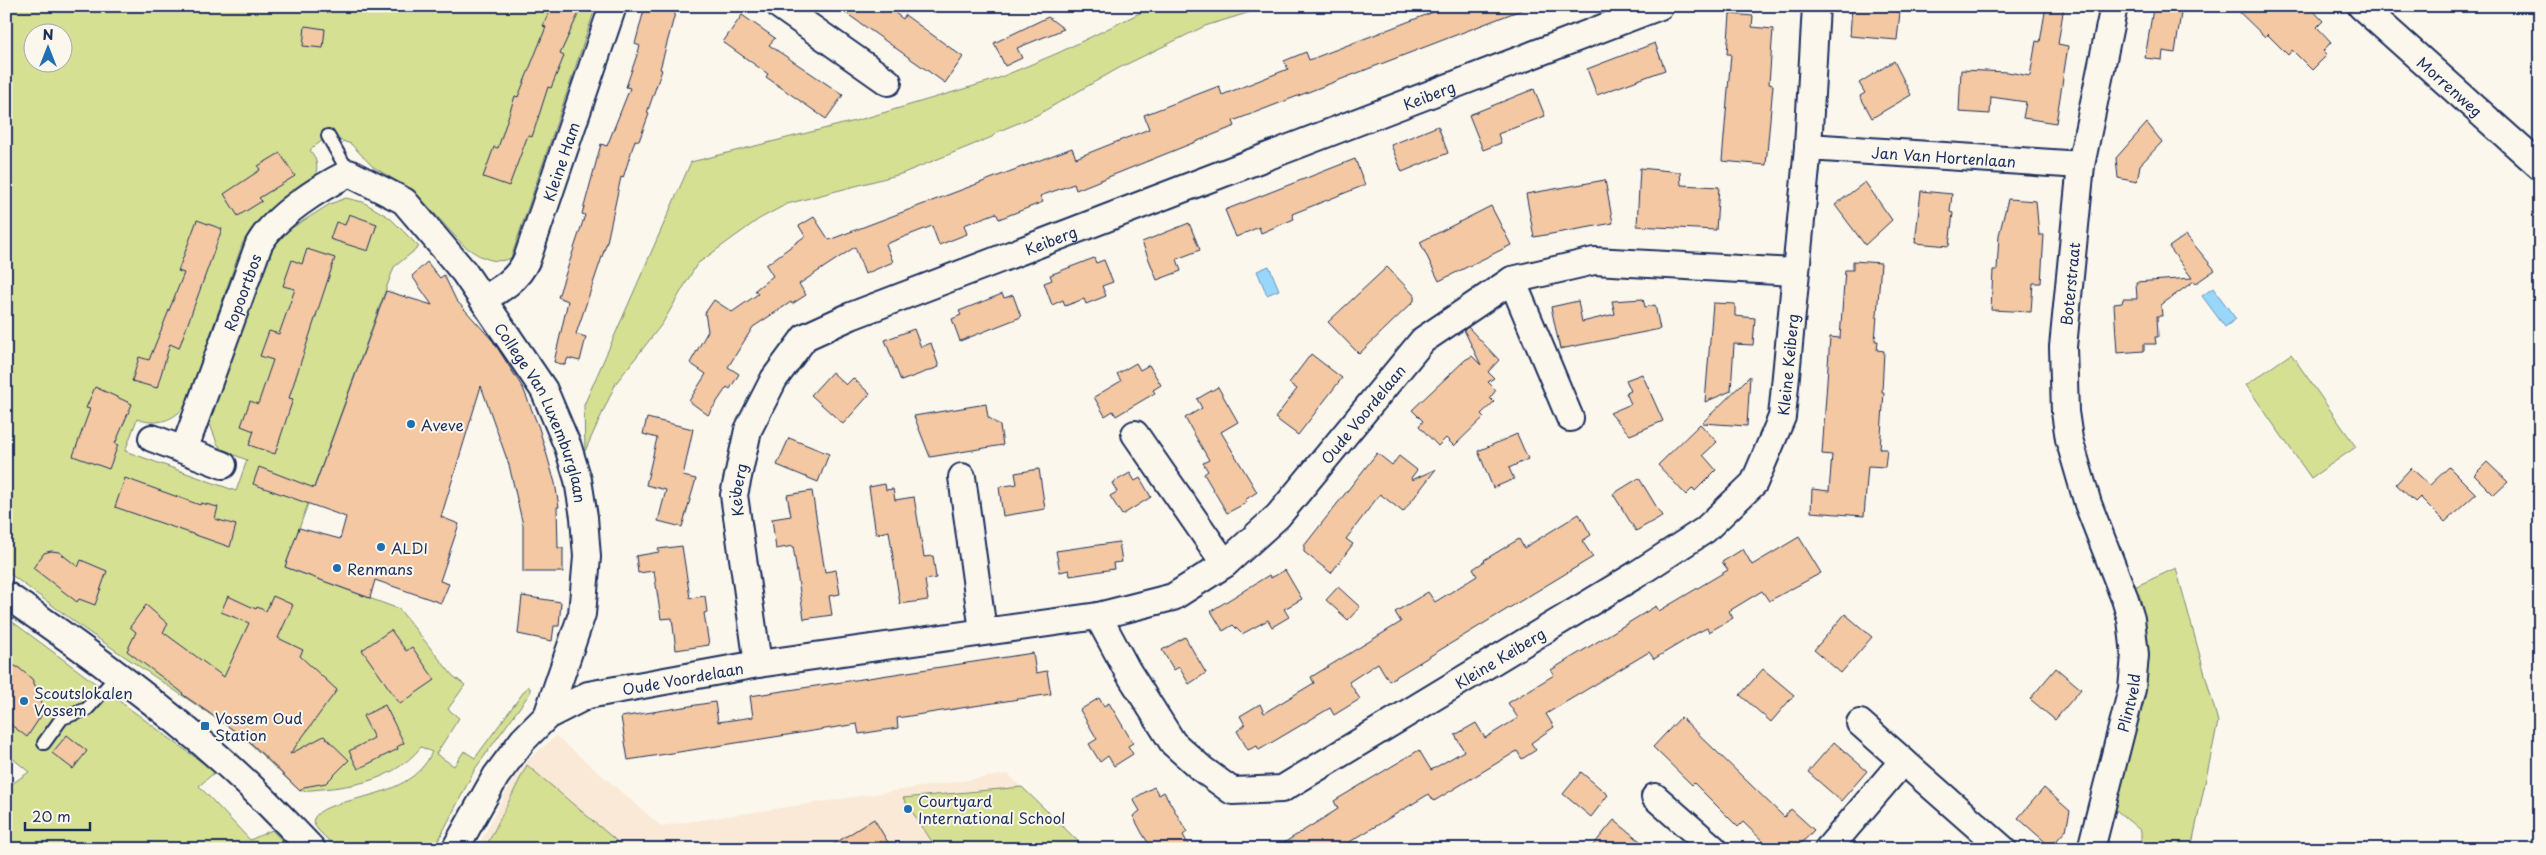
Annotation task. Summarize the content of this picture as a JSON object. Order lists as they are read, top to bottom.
{
  "streets": {
    "street": [
      "Morrenweg",
      "Keiberg",
      "Jan Van Hortenlaan",
      "Kleine Ham",
      "Boterstraat",
      "Ropoortbos",
      "Kleine Keiberg",
      "Oude Voordelaan",
      "College Van Luxemburglaan",
      "Plintveld"
    ]
  },
  "crossings": [
    ["Keiberg", "Oude Voordelaan"],
    ["Jan Van Hortenlaan", "Boterstraat"],
    ["Kleine Ham", "College Van Luxemburglaan"],
    ["Boterstraat", "Plintveld"],
    ["Ropoortbos", "College Van Luxemburglaan"],
    ["Kleine Keiberg", "Oude Voordelaan"],
    ["Oude Voordelaan", "College Van Luxemburglaan"]
  ],
  "places": {
    "other": [
      "Aveve",
      "ALDI",
      "Renmans",
      "Scoutslokalen Vossem",
      "Courtyard International School"
    ],
    "transit": ["Vossem Oud Station"]
  },
  "scale_bar": "20 m",
  "north": "top"
}
